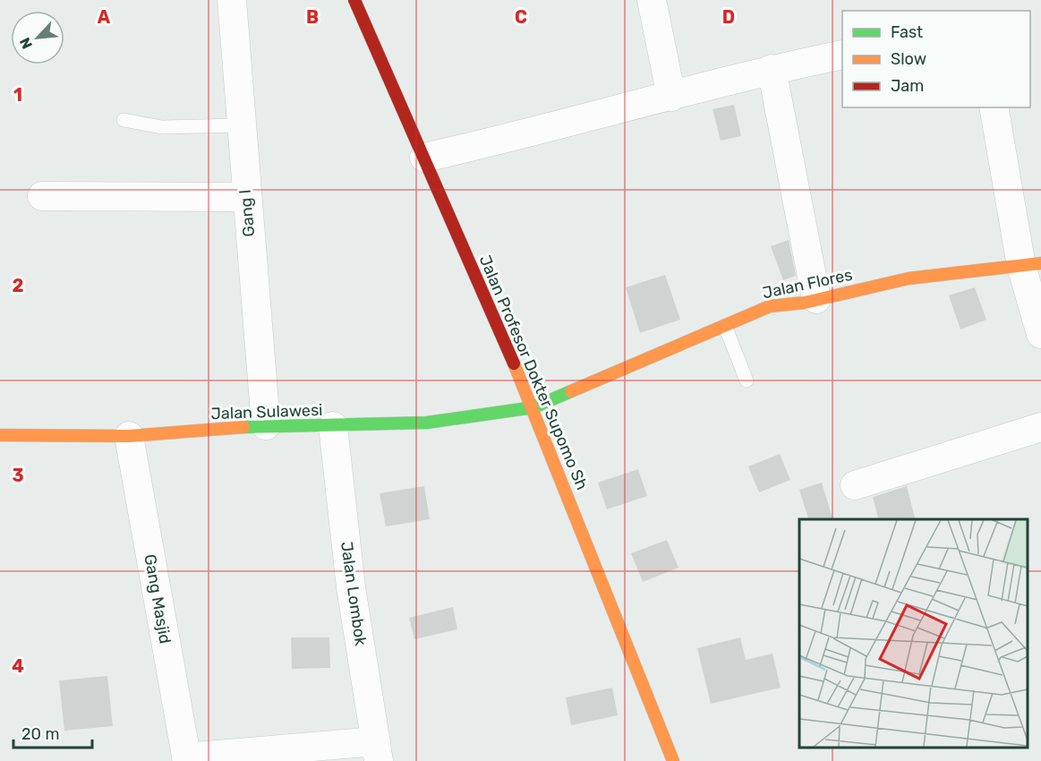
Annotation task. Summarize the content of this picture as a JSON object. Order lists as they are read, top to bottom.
{
  "streets": {
    "street": [
      "Gang I",
      "Jalan Flores",
      "Jalan Profesor Dokter Supomo Sh",
      "Jalan Sulawesi",
      "Jalan Lombok",
      "Gang Masjid"
    ]
  },
  "crossings": [
    ["Gang I", "Jalan Sulawesi"],
    ["Jalan Flores", "Jalan Profesor Dokter Supomo Sh"],
    ["Jalan Flores", "Jalan Sulawesi"],
    ["Jalan Profesor Dokter Supomo Sh", "Jalan Sulawesi"],
    ["Jalan Sulawesi", "Jalan Lombok"],
    ["Jalan Sulawesi", "Gang Masjid"]
  ],
  "legend": ["Fast", "Slow", "Jam"],
  "scale_bar": "20 m",
  "north": "bottom left",
  "grid": {
    "columns": [
      "A",
      "B",
      "C",
      "D"
    ],
    "rows": [
      "1",
      "2",
      "3",
      "4"
    ]
  }
}
